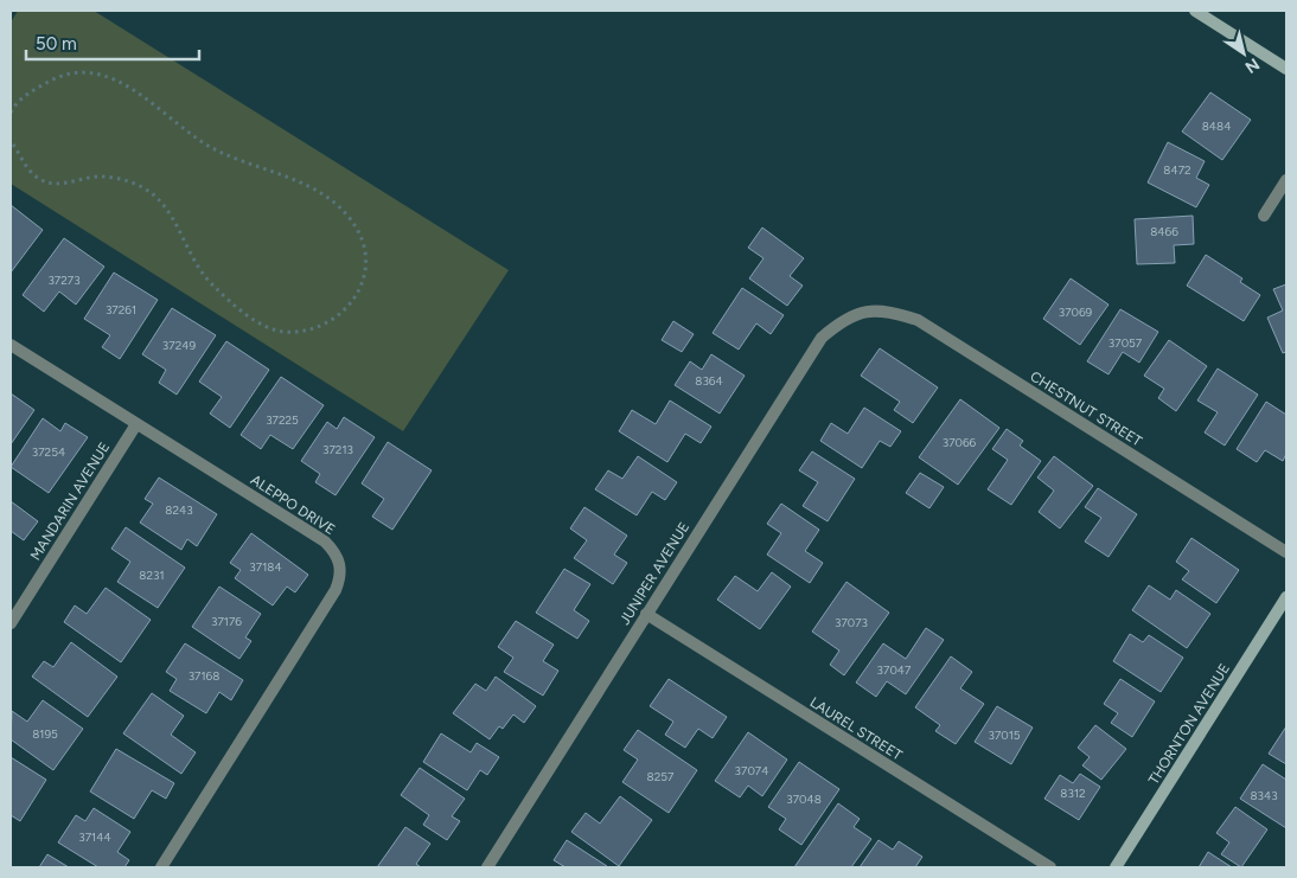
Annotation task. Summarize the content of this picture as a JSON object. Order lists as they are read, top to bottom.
{
  "streets": {
    "main road": ["THORNTON AVENUE"],
    "street": [
      "CHESTNUT STREET",
      "MANDARIN AVENUE",
      "ALEPPO DRIVE",
      "JUNIPER AVENUE",
      "LAUREL STREET"
    ]
  },
  "crossings": [
    ["CHESTNUT STREET", "JUNIPER AVENUE"],
    ["MANDARIN AVENUE", "ALEPPO DRIVE"],
    ["JUNIPER AVENUE", "LAUREL STREET"]
  ],
  "house_numbers": [
    "8484",
    "8472",
    "8466",
    "37273",
    "37261",
    "37069",
    "37057",
    "37249",
    "8364",
    "37225",
    "37066",
    "37213",
    "37254",
    "8243",
    "37184",
    "8231",
    "37176",
    "37073",
    "37047",
    "37168",
    "8195",
    "37015",
    "37074",
    "8257",
    "8312",
    "8343",
    "37048",
    "37144"
  ],
  "scale_bar": "50 m",
  "north": "bottom right"
}
